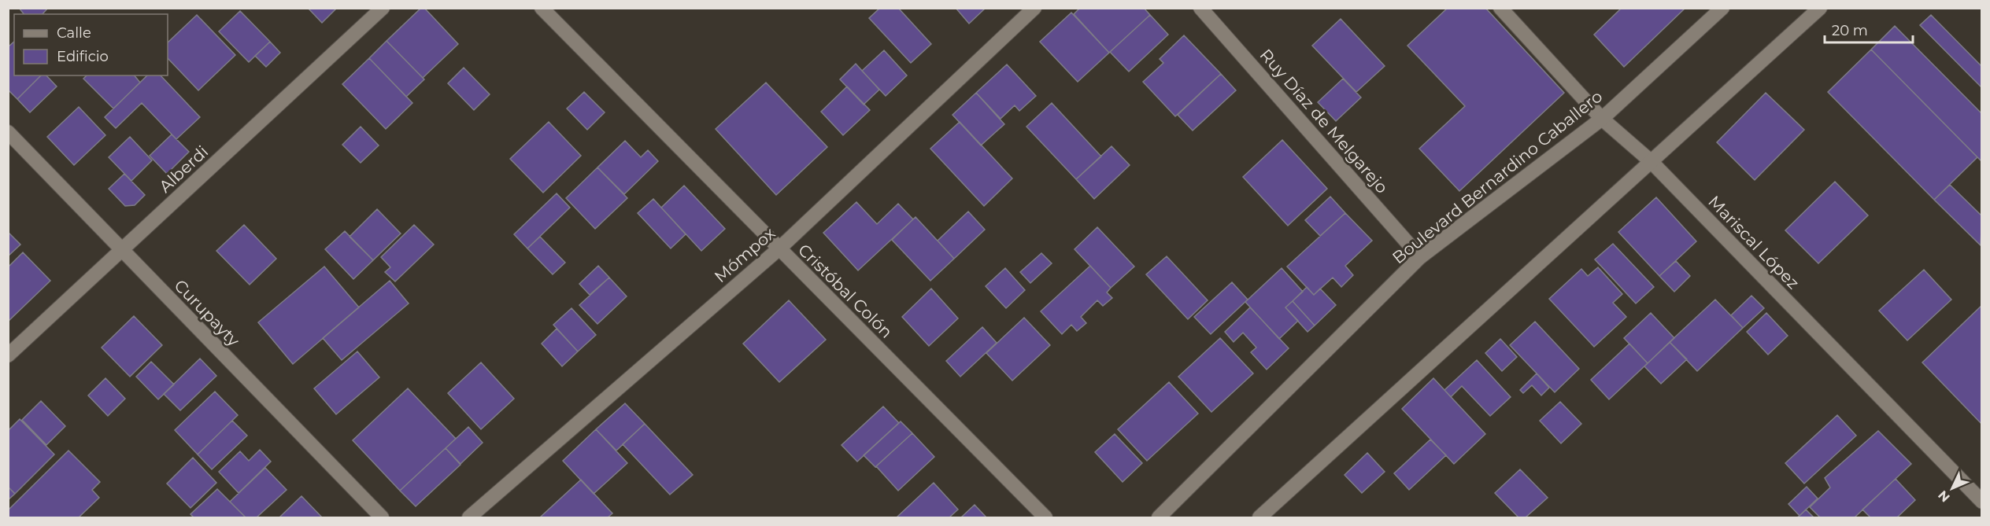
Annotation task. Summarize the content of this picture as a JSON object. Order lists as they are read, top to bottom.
{
  "streets": {
    "street": [
      "Ruy Díaz de Melgarejo",
      "Alberdi",
      "Boulevard Bernardino Caballero",
      "Mariscal López",
      "Mómpox",
      "Cristóbal Colón",
      "Curupayty"
    ]
  },
  "crossings": [
    ["Ruy Díaz de Melgarejo", "Boulevard Bernardino Caballero"],
    ["Alberdi", "Curupayty"],
    ["Boulevard Bernardino Caballero", "Mariscal López"],
    ["Mómpox", "Cristóbal Colón"]
  ],
  "legend": ["Calle", "Edificio"],
  "scale_bar": "20 m",
  "north": "bottom left"
}
